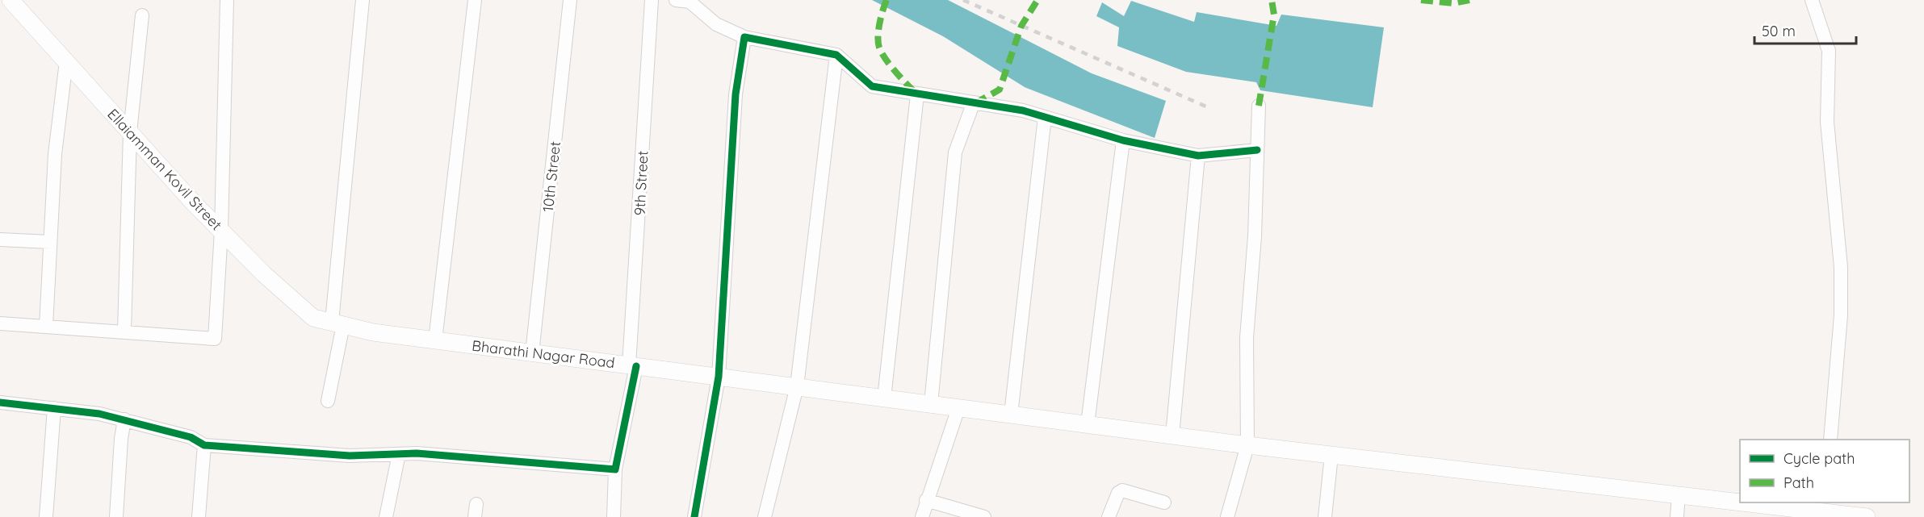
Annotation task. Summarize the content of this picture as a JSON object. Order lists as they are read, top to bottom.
{
  "streets": {
    "main road": ["Ellaiamman Kovil Street", "Bharathi Nagar Road"],
    "street": ["10th Street", "9th Street"]
  },
  "crossings": [
    ["Ellaiamman Kovil Street", "Bharathi Nagar Road"],
    ["10th Street", "Bharathi Nagar Road"],
    ["9th Street", "Bharathi Nagar Road"]
  ],
  "legend": ["Cycle path", "Path"],
  "scale_bar": "50 m"
}
